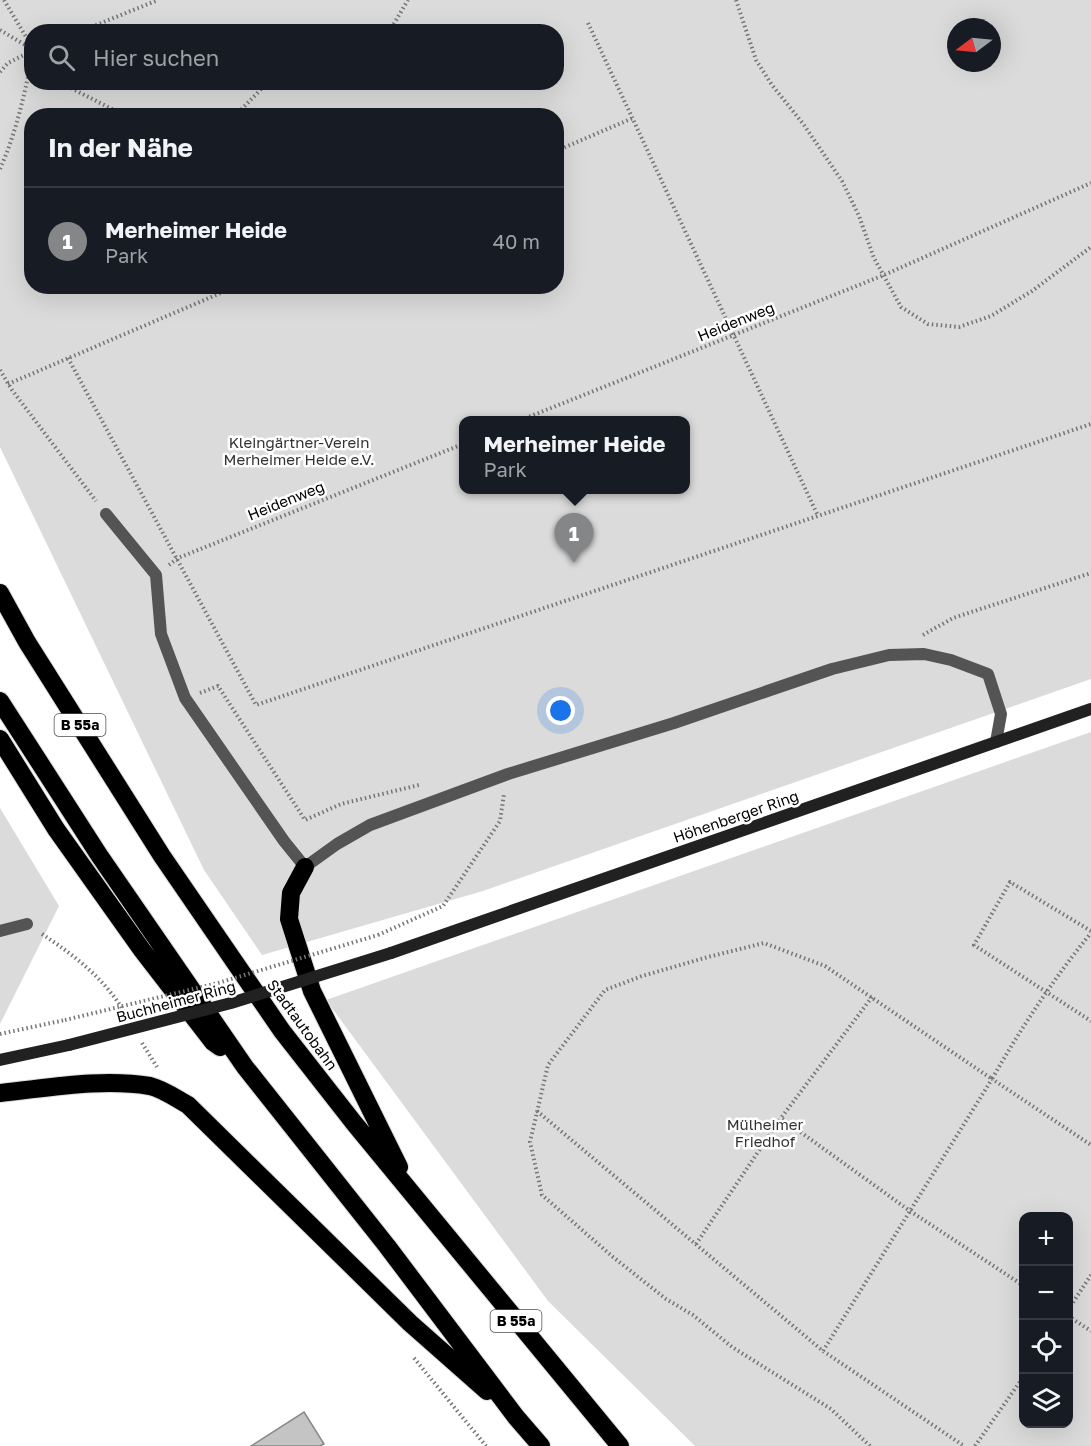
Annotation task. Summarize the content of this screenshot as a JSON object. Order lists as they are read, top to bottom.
{
  "streets": {
    "highway": ["B 55a", "Stadtautobahn"],
    "street": ["Höhenberger Ring", "Buchheimer Ring"],
    "path": ["Heidenweg"]
  },
  "crossings": [
    ["Höhenberger Ring", "Buchheimer Ring"]
  ],
  "parks": ["Kleingärtner-Verein Merheimer Heide e.V.", "Mülheimer Friedhof"],
  "north": "left",
  "page": {
    "search": "Hier suchen",
    "heading": "In der Nähe",
    "list": [
      {
        "mark": "1",
        "name": "Merheimer Heide",
        "note": "Park",
        "value": "40 m"
      }
    ],
    "popup": ["Merheimer Heide", "Park"],
    "pins": "1",
    "map_buttons": ["+", "−"]
  }
}
